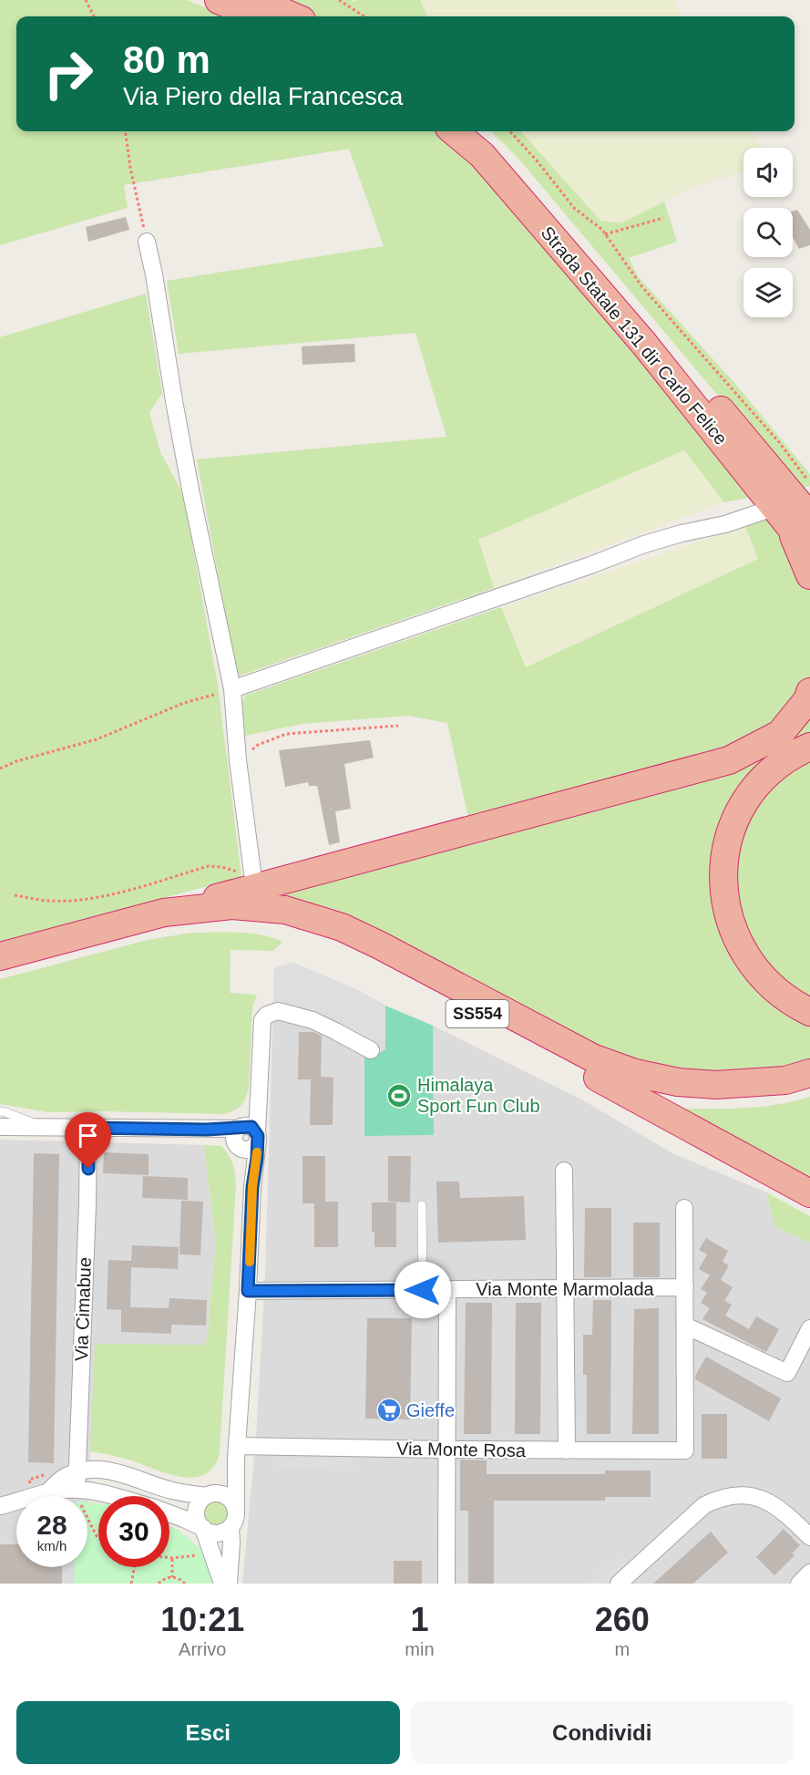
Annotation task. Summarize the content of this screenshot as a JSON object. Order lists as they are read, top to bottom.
{
  "streets": {
    "highway": ["Strada Statale 131 dir Carlo Felice", "SS554"],
    "street": ["Via Monte Marmolada", "Via Cimabue", "Via Monte Rosa"]
  },
  "places": {
    "sports": ["Himalaya Sport Fun Club"],
    "supermarket": ["Gieffe"]
  },
  "page": {
    "turn": ["80 m", "Via Piero della Francesca"],
    "speed": "28 km/h",
    "limit": "30",
    "eta": [
      "10:21",
      "Arrivo",
      "1",
      "min",
      "260",
      "m"
    ],
    "buttons": ["Esci", "Condividi"]
  }
}
